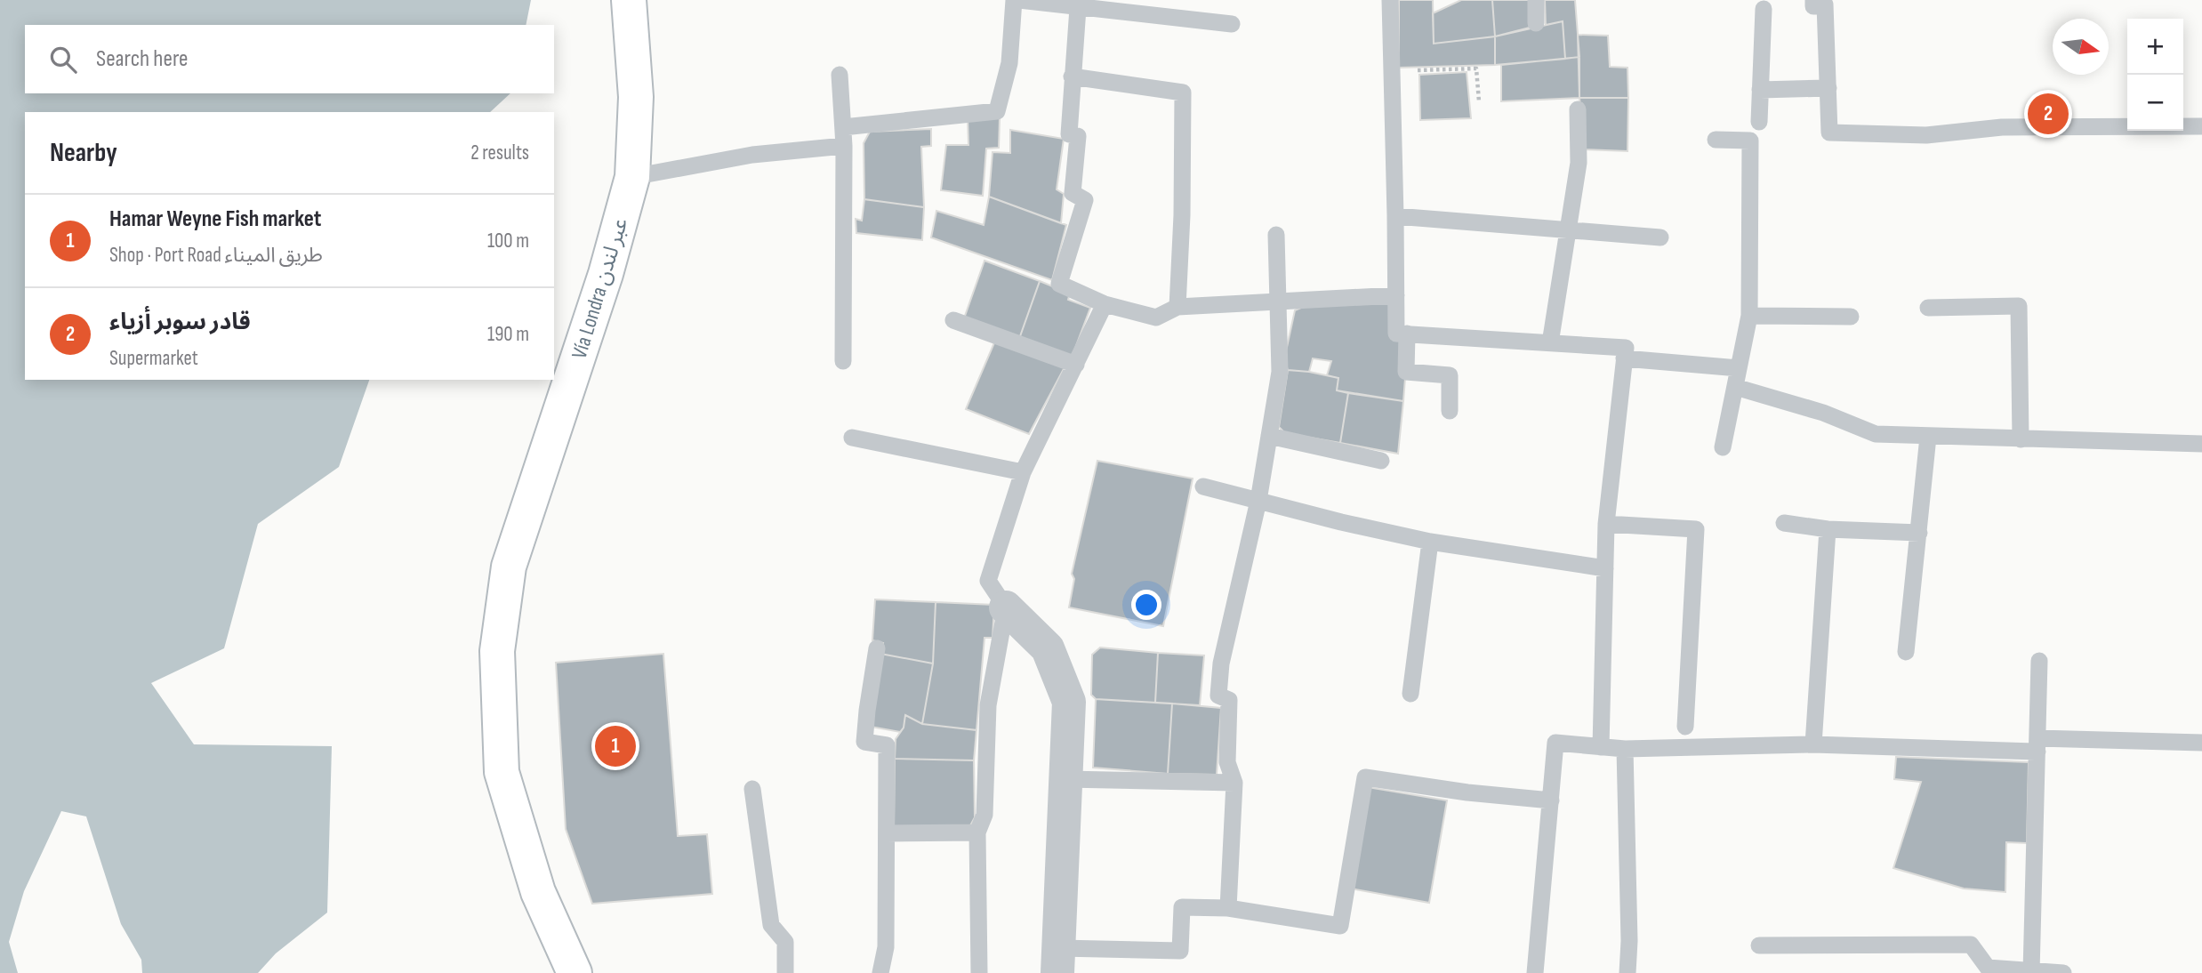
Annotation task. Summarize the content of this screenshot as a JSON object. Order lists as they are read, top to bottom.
{
  "streets": {
    "main road": ["Vía Londra عبر لندن"]
  },
  "north": "right",
  "page": {
    "map_buttons": ["+", "−"],
    "search": "Search here",
    "pins": ["2", "1"],
    "heading": ["Nearby", "2 results"],
    "list": [
      {
        "mark": "1",
        "name": "Hamar Weyne Fish market",
        "note": "Shop · Port Road طريق الميناء",
        "value": "100 m"
      },
      {
        "mark": "2",
        "name": "قادر سوبر أزياء",
        "note": "Supermarket",
        "value": "190 m"
      }
    ]
  }
}
